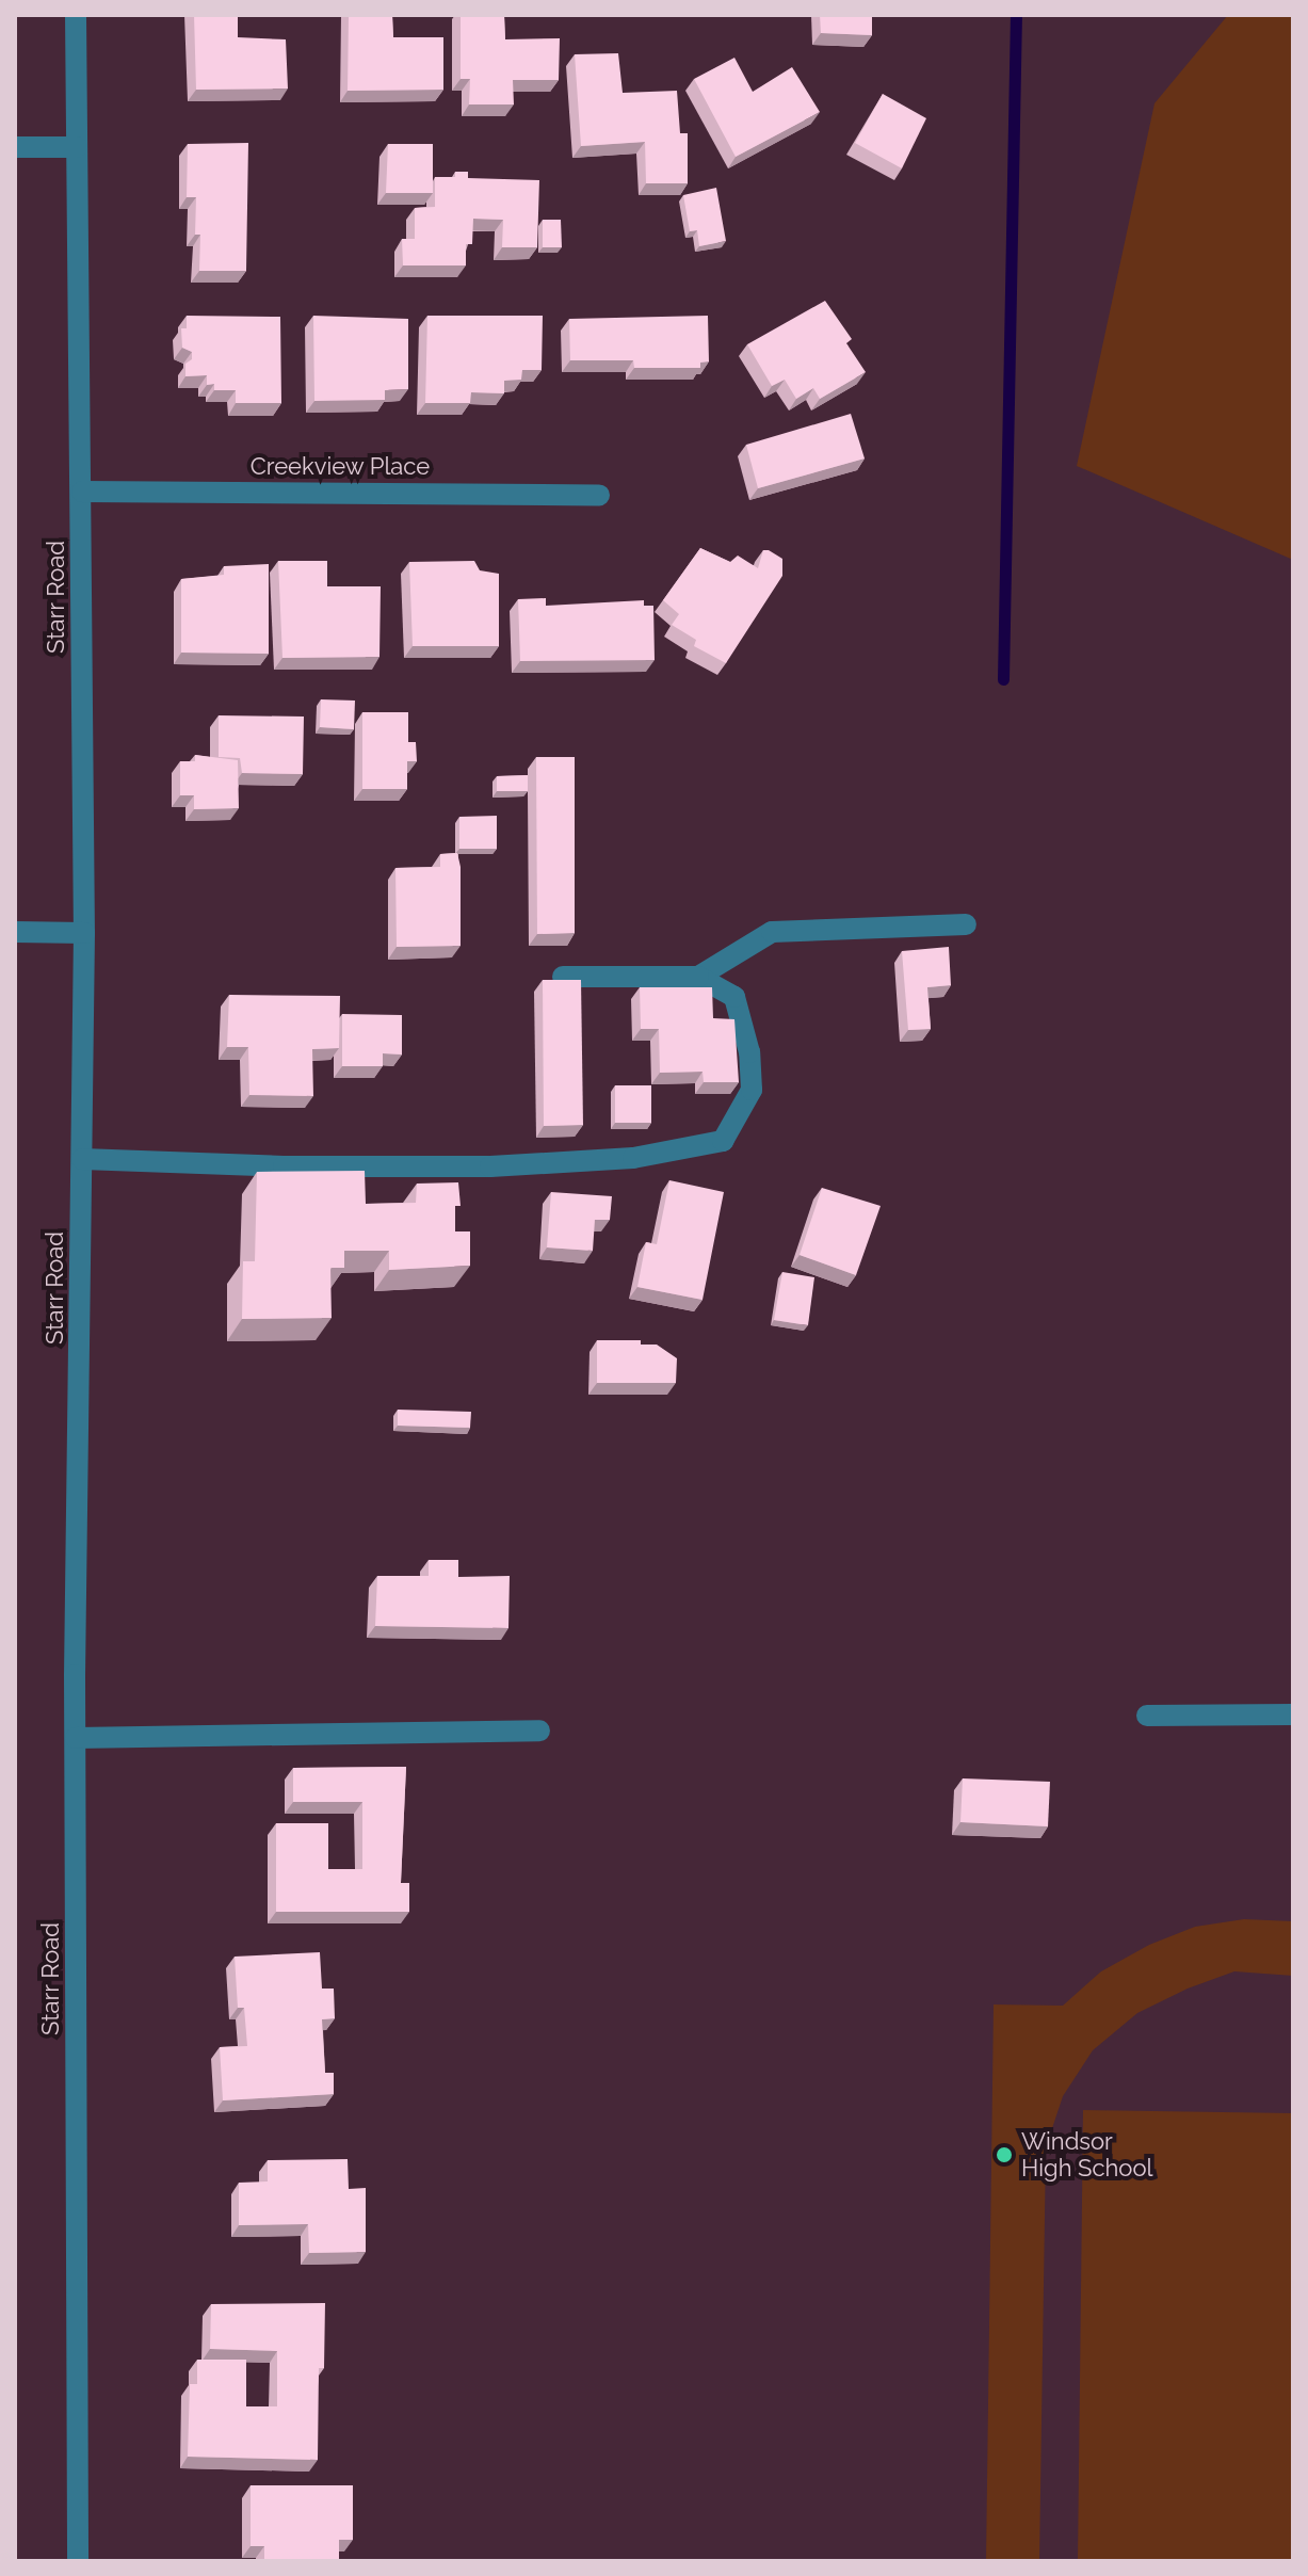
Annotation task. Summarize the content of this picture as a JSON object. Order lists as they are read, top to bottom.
{
  "streets": {
    "street": ["Creekview Place", "Starr Road"]
  },
  "crossings": [
    ["Creekview Place", "Starr Road"]
  ],
  "places": ["Windsor High School"]
}
